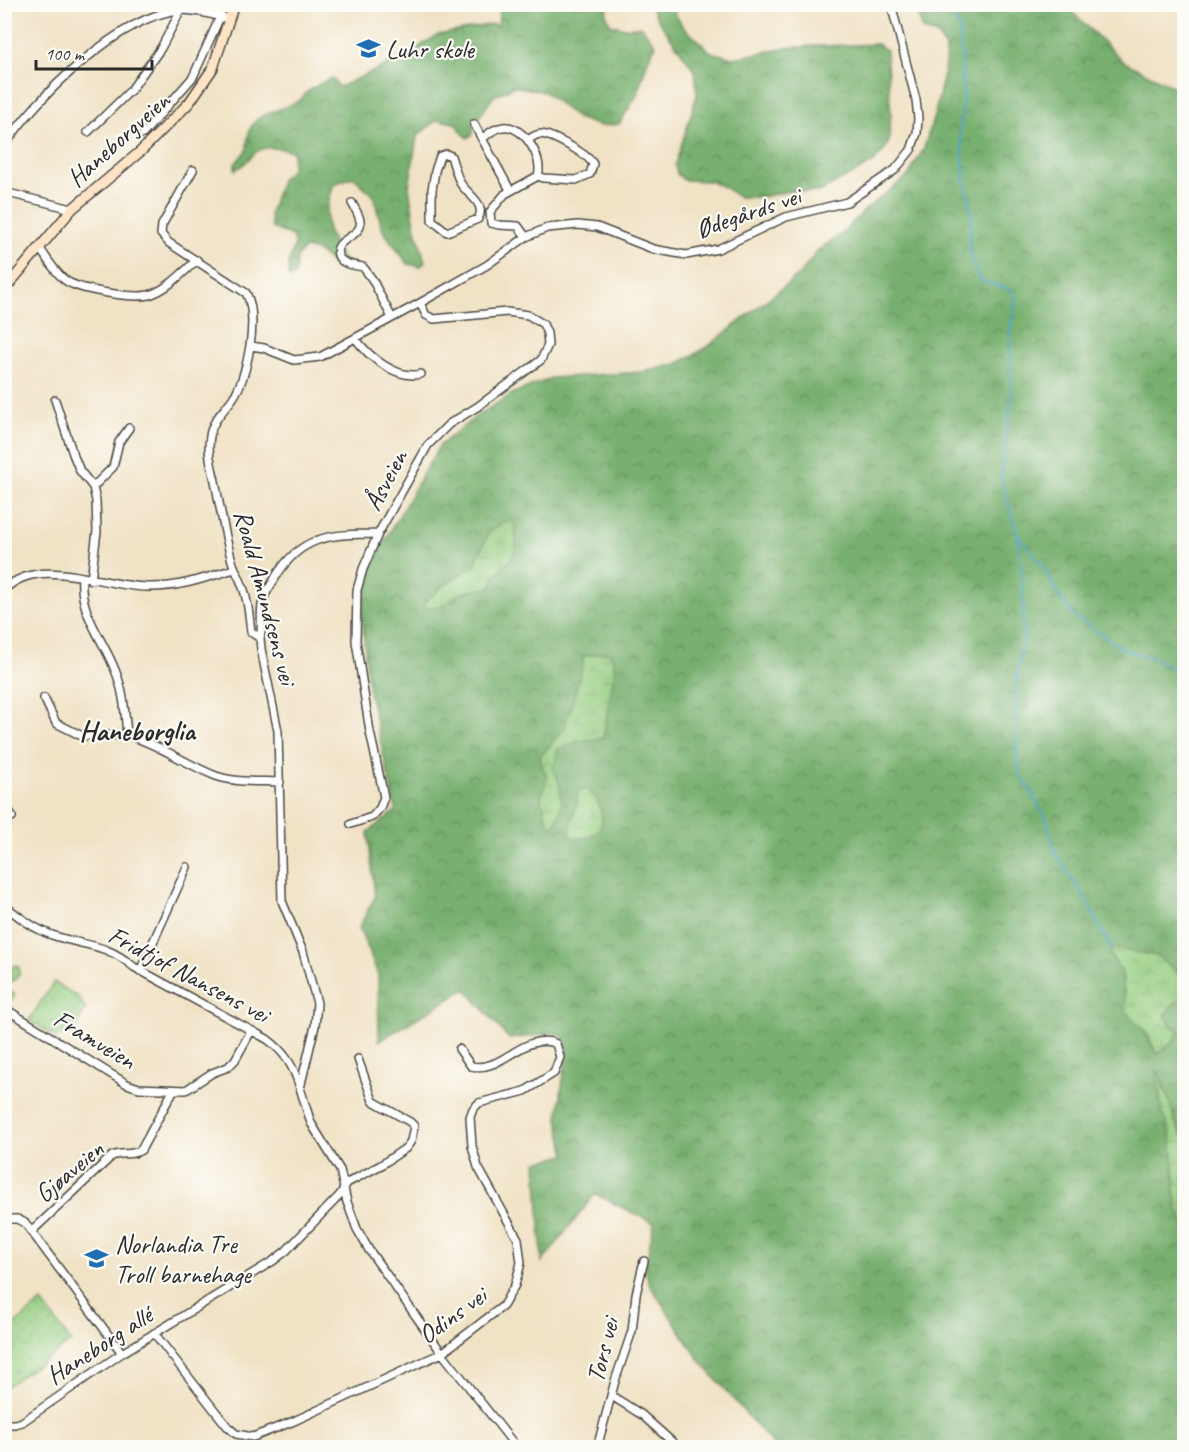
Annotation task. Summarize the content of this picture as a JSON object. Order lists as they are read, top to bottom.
{
  "streets": {
    "street": [
      "Haneborgveien",
      "Ødegårds vei",
      "Åsveien",
      "Roald Amundsens vei",
      "Fridtjof Nansens vei",
      "Framveien",
      "Gjøaveien",
      "Odins vei",
      "Haneborg allé",
      "Tors vei"
    ]
  },
  "crossings": [
    ["Ødegårds vei", "Åsveien"],
    ["Ødegårds vei", "Roald Amundsens vei"],
    ["Roald Amundsens vei", "Fridtjof Nansens vei"],
    ["Fridtjof Nansens vei", "Framveien"],
    ["Fridtjof Nansens vei", "Odins vei"],
    ["Fridtjof Nansens vei", "Haneborg allé"],
    ["Framveien", "Gjøaveien"],
    ["Odins vei", "Haneborg allé"]
  ],
  "districts": ["Haneborglia"],
  "places": {
    "school or university": ["Luhr skole", "Norlandia Tre Troll barnehage"]
  },
  "scale_bar": "100 m"
}
